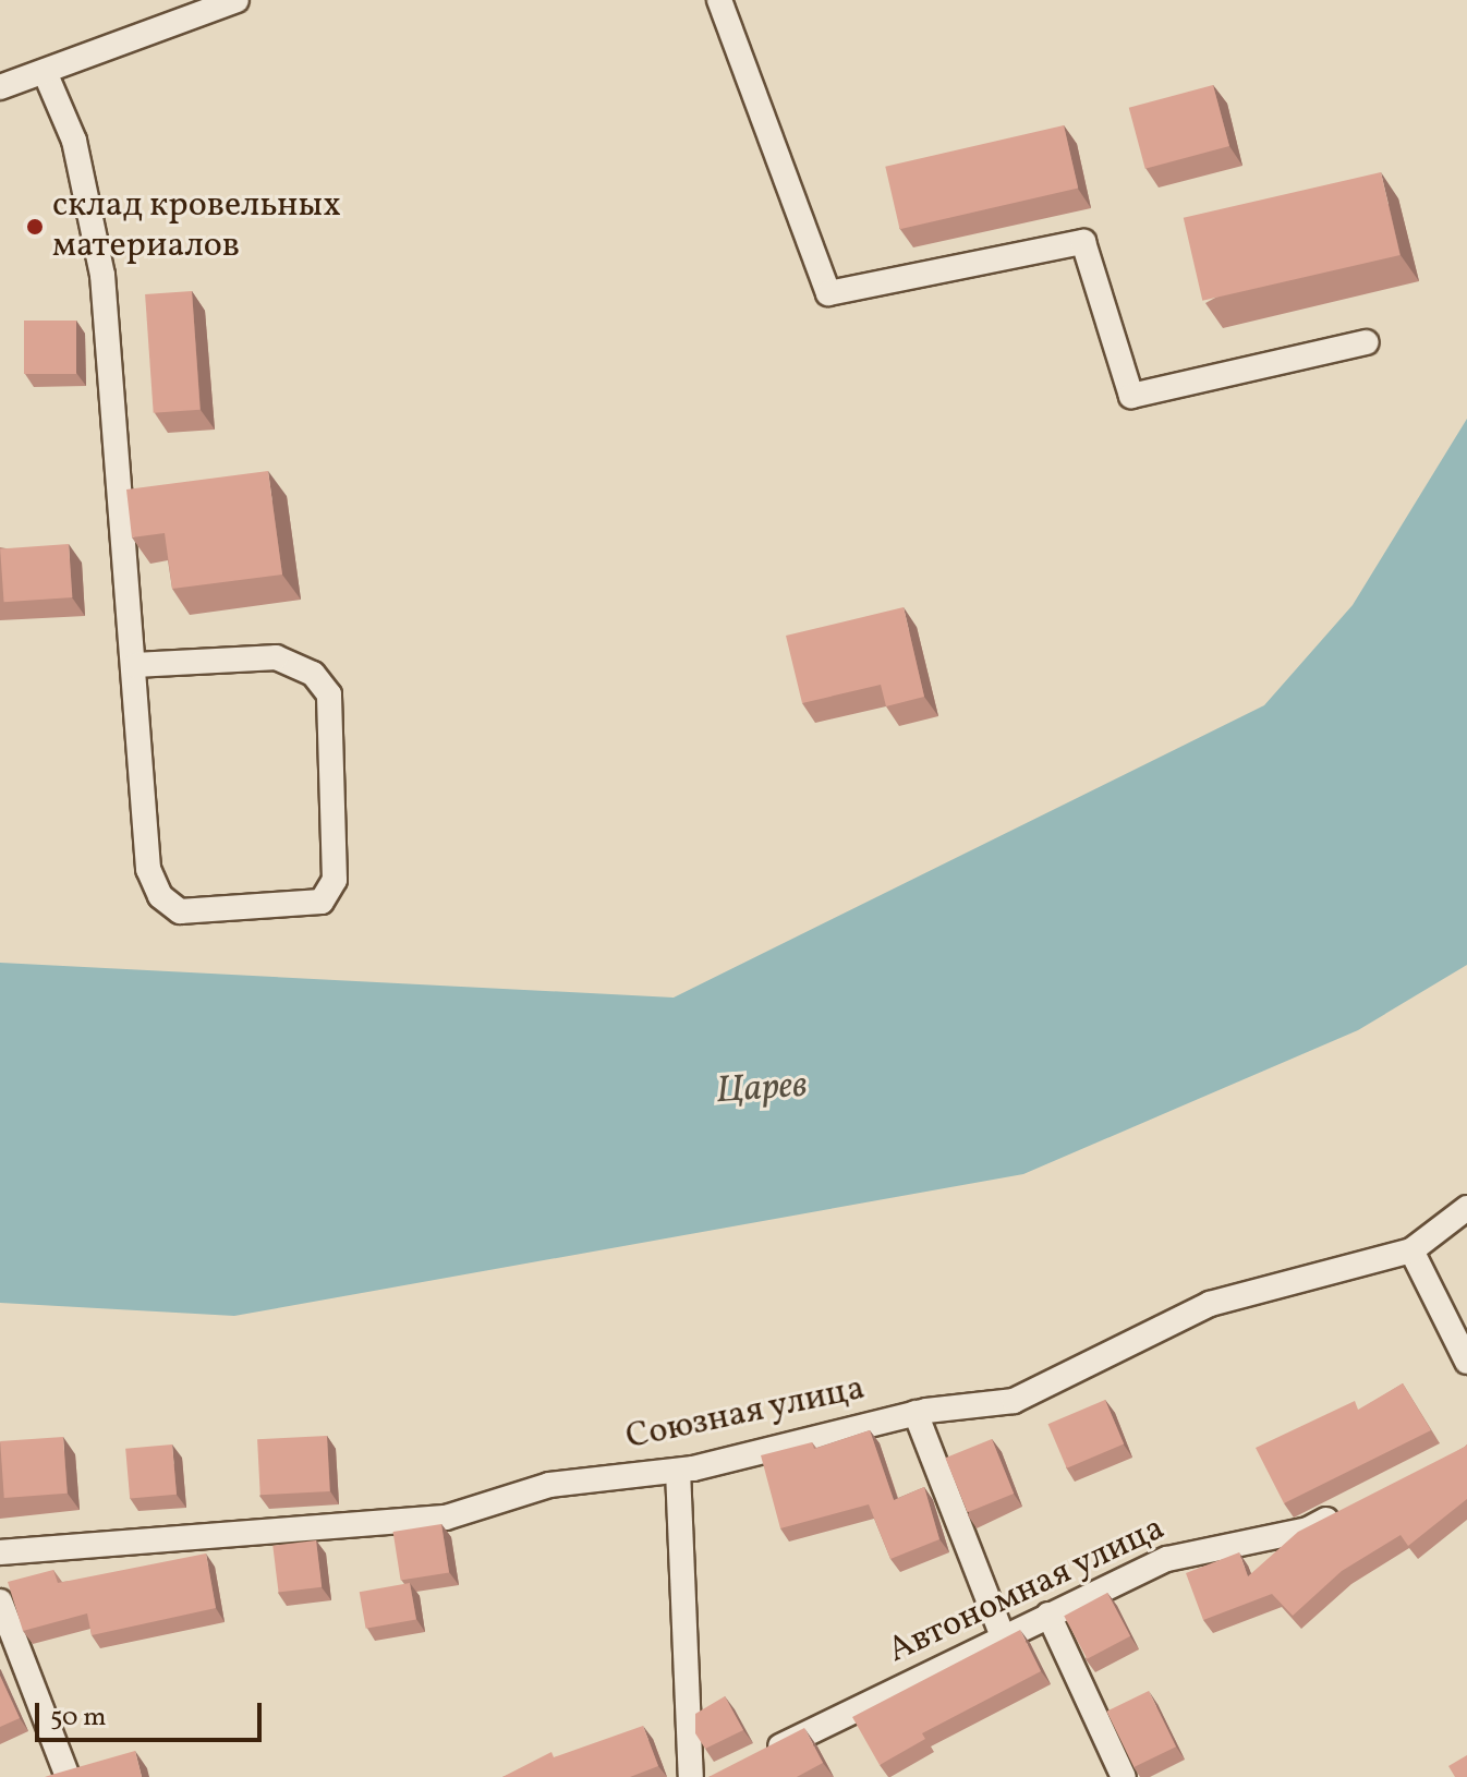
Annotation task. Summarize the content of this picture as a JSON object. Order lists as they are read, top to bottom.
{
  "streets": {
    "street": ["Союзная улица", "Автономная улица"]
  },
  "water": ["Царев"],
  "places": ["склад кровельных материалов"],
  "scale_bar": "50 m"
}
